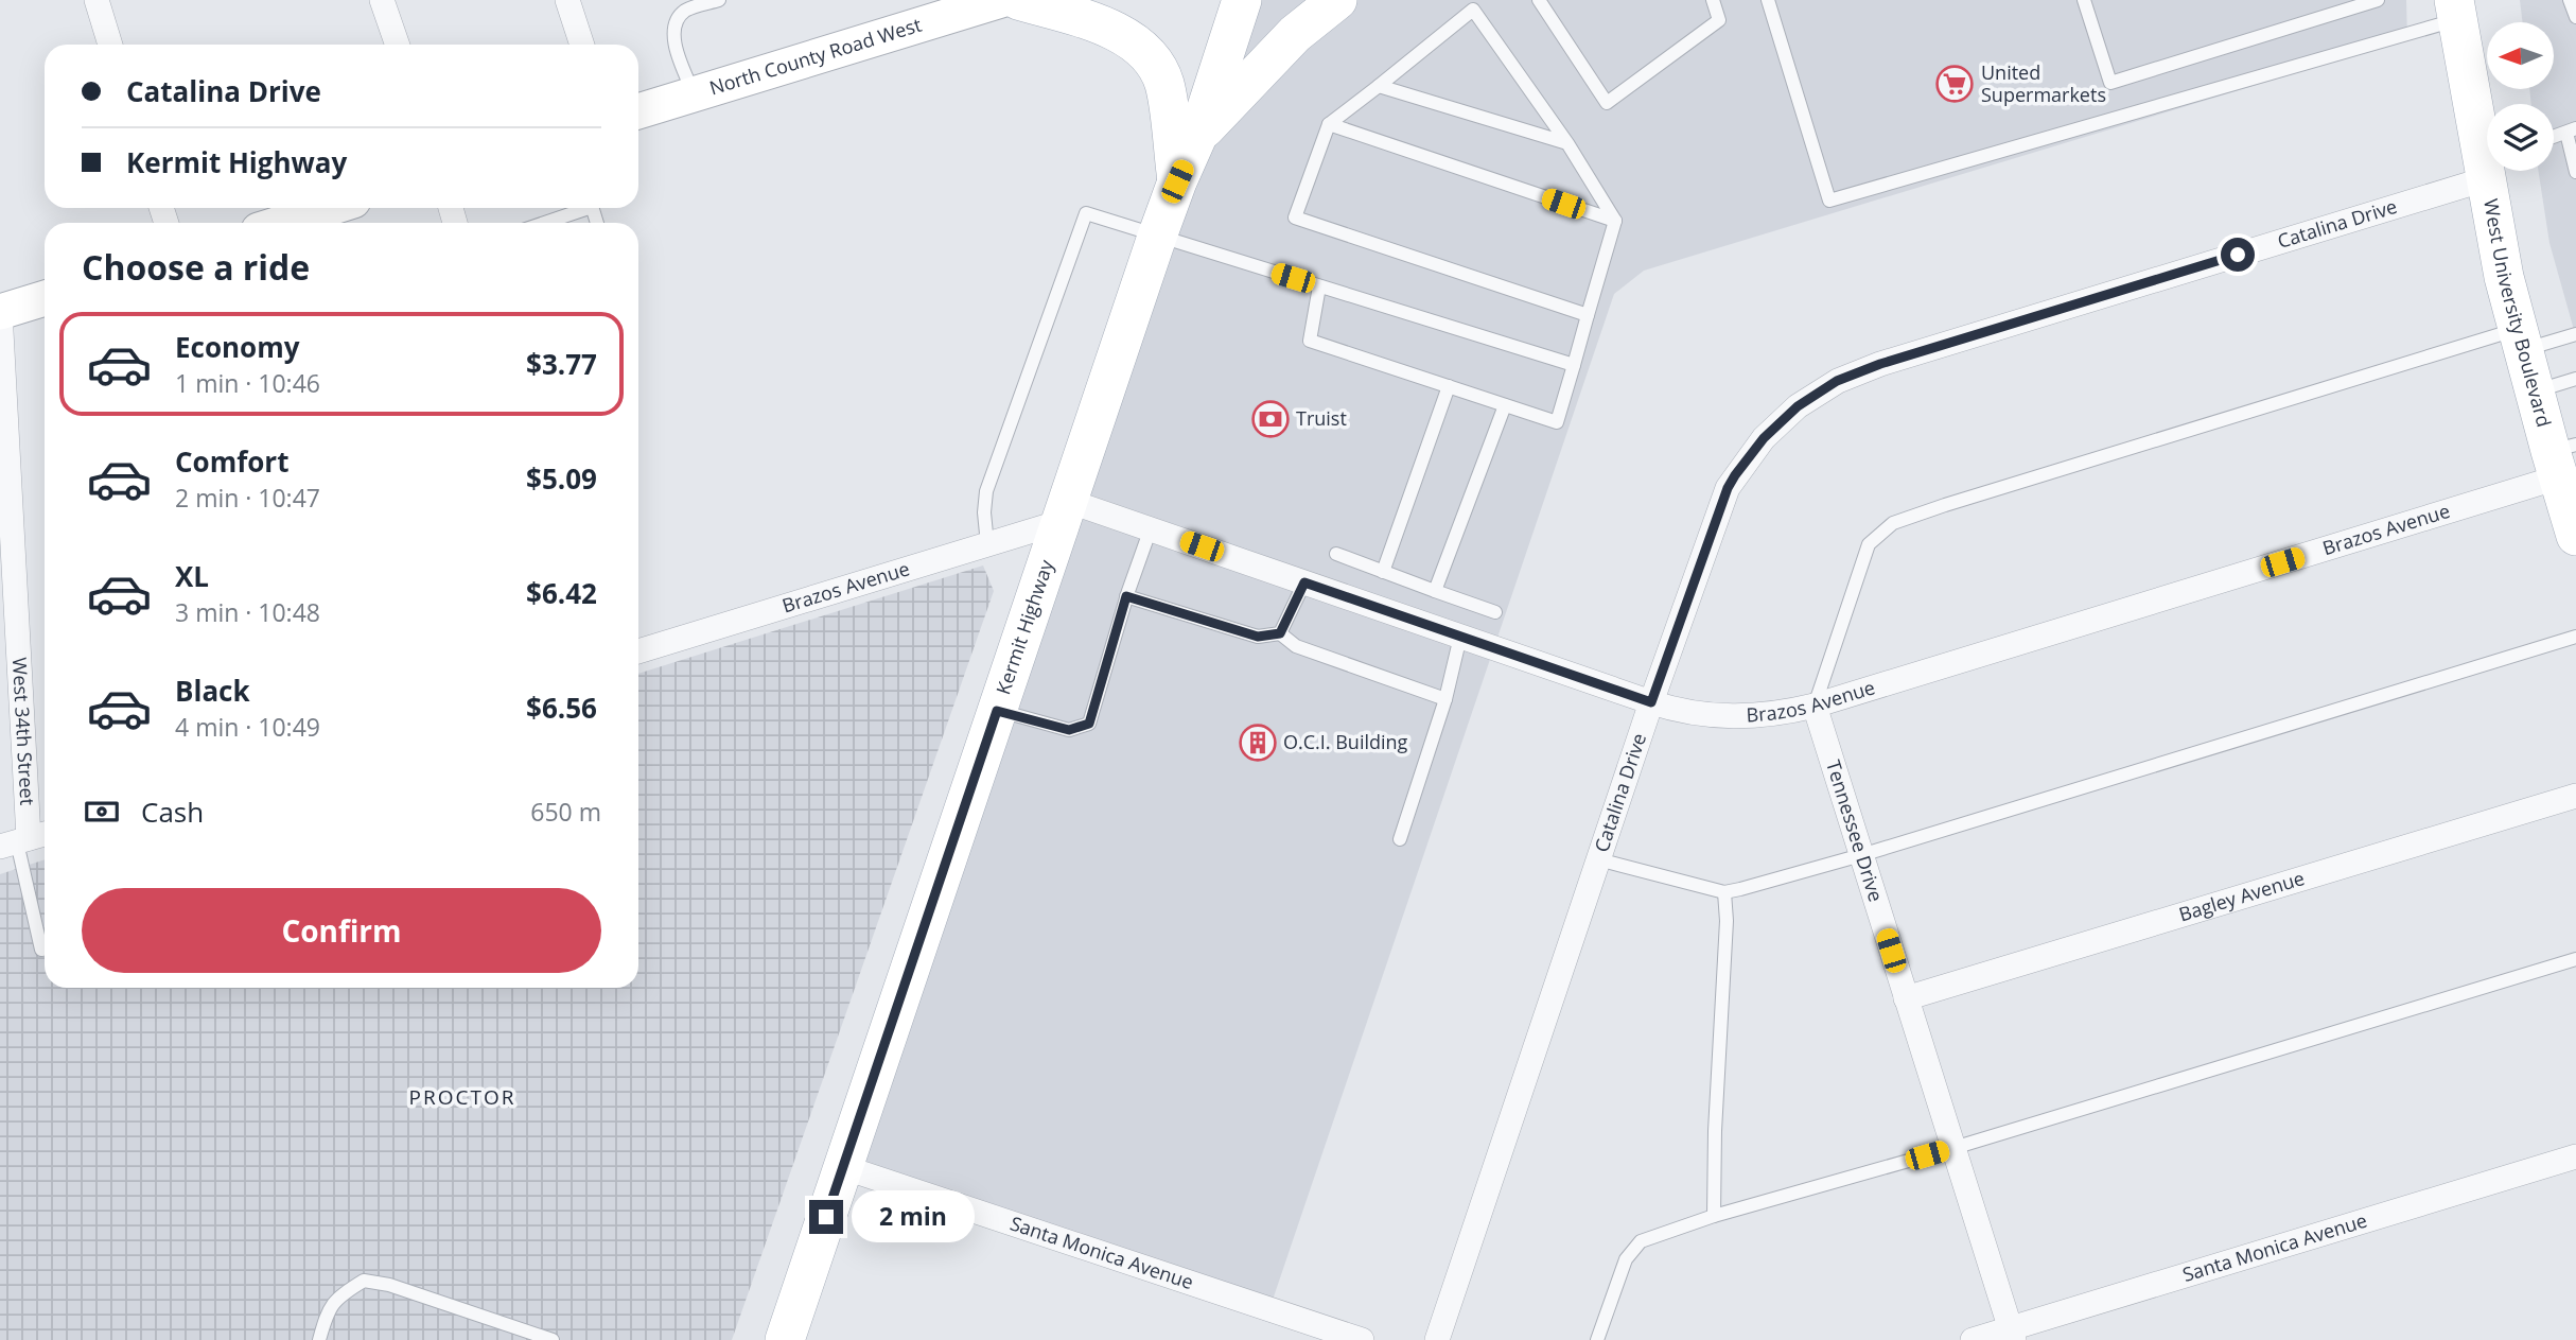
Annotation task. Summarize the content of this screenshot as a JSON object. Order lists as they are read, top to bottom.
{
  "streets": {
    "main road": ["North County Road West", "West University Boulevard", "Kermit Highway"],
    "street": [
      "Catalina Drive",
      "Brazos Avenue",
      "West 34th Street",
      "Tennessee Drive",
      "Bagley Avenue",
      "Santa Monica Avenue"
    ]
  },
  "crossings": [
    ["Catalina Drive", "Brazos Avenue"],
    ["West University Boulevard", "Brazos Avenue"],
    ["Brazos Avenue", "Kermit Highway"],
    ["Brazos Avenue", "Tennessee Drive"],
    ["Kermit Highway", "Santa Monica Avenue"],
    ["Tennessee Drive", "Bagley Avenue"],
    ["Tennessee Drive", "Santa Monica Avenue"]
  ],
  "districts": ["PROCTOR"],
  "places": {
    "supermarket": ["United Supermarkets"],
    "bank": ["Truist"],
    "building": ["O.C.I. Building"]
  },
  "north": "left",
  "page": {
    "banner": ["Catalina Drive", "Kermit Highway"],
    "heading": "Choose a ride",
    "list": [
      {
        "name": "Economy",
        "note": "1 min · 10:46",
        "value": "$3.77"
      },
      {
        "name": "Comfort",
        "note": "2 min · 10:47",
        "value": "$5.09"
      },
      {
        "name": "XL",
        "note": "3 min · 10:48",
        "value": "$6.42"
      },
      {
        "name": "Black",
        "note": "4 min · 10:49",
        "value": "$6.56"
      }
    ],
    "pay": ["Cash", "650 m"],
    "buttons": "Confirm",
    "bubble": "2 min"
  }
}
